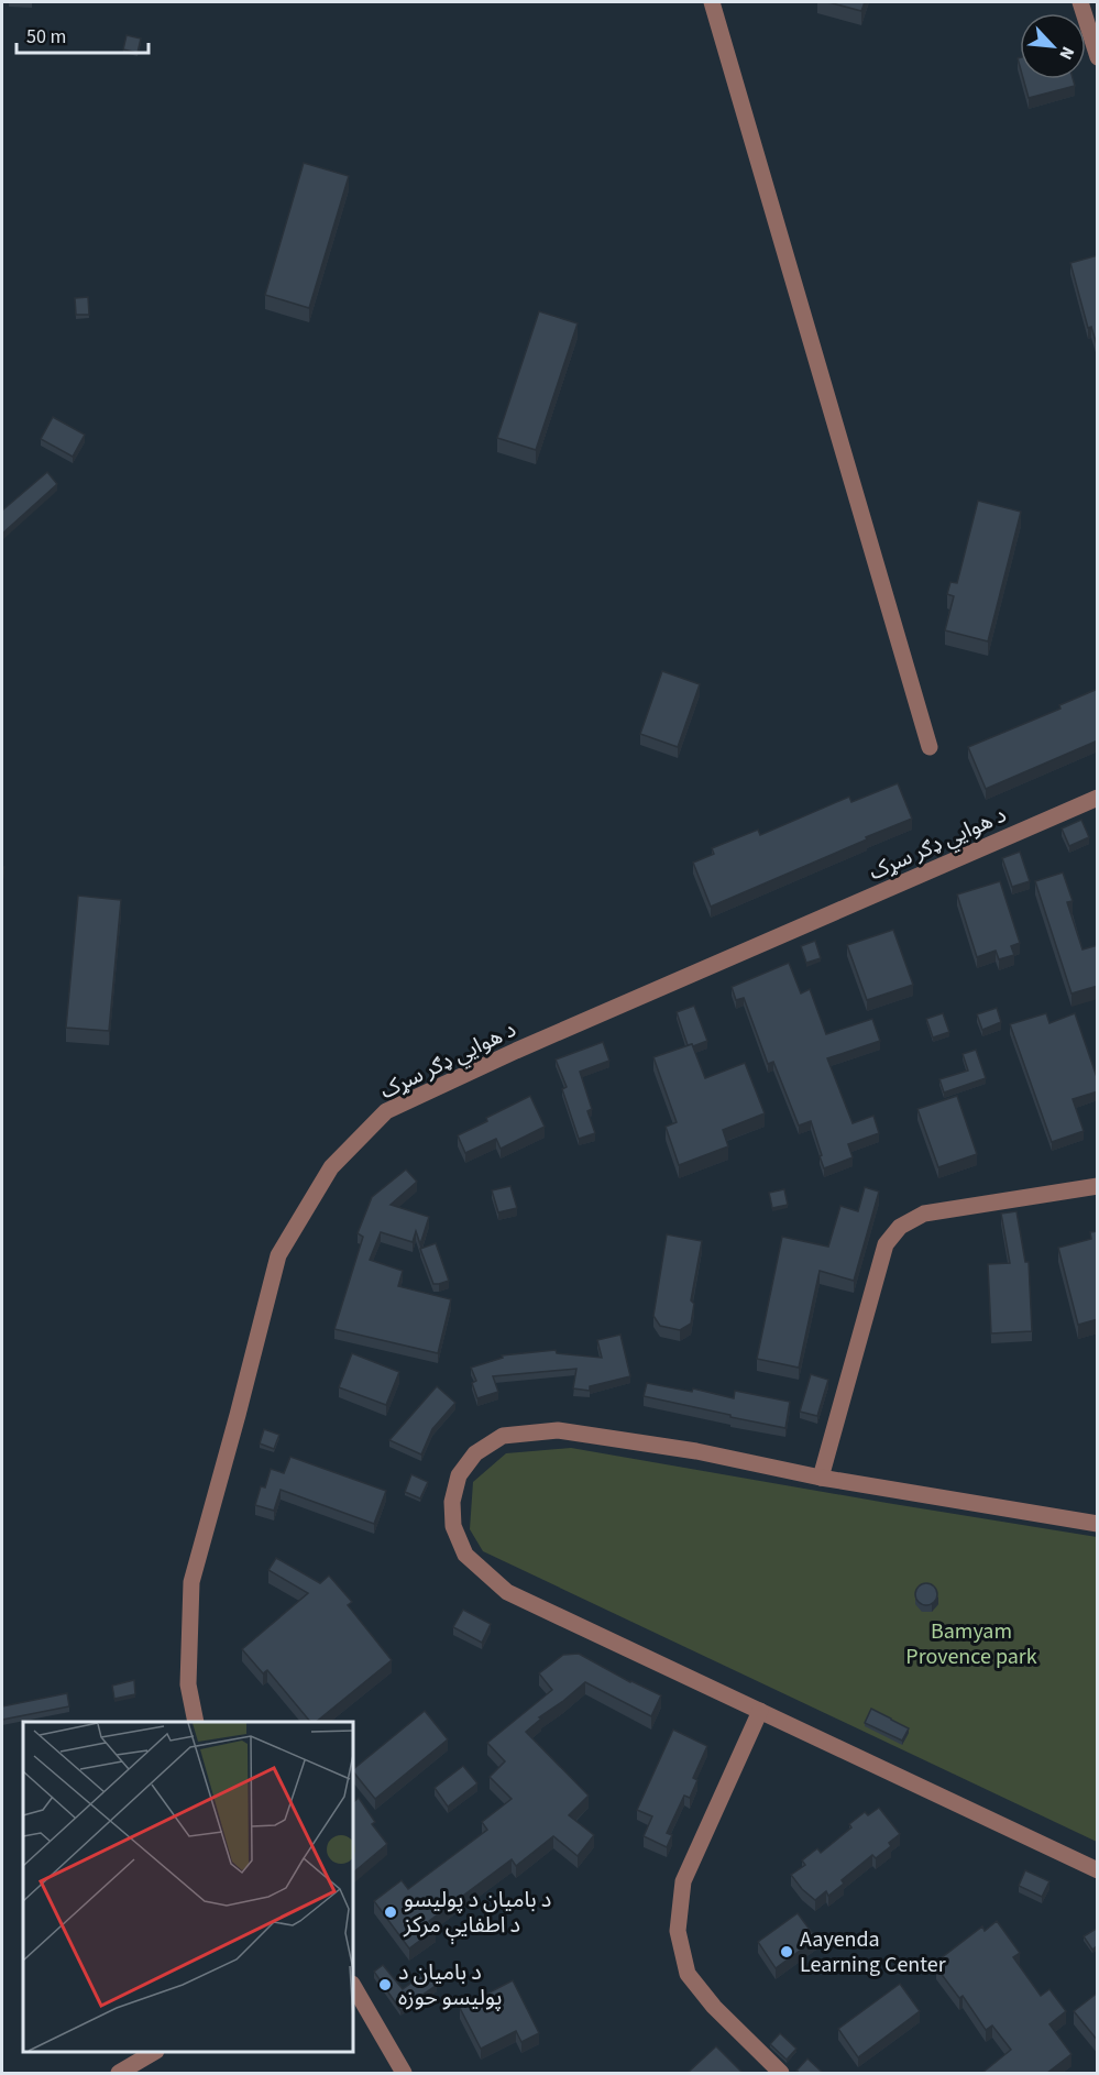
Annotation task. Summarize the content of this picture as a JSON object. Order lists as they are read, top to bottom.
{
  "streets": {
    "street": ["د هوايي ډګر سړک"]
  },
  "parks": ["Bamyam Provence park"],
  "places": ["د بامیان د پولیسو د اطفايې مرکز", "Aayenda Learning Center", "د بامیان د پولیسو حوزه"],
  "scale_bar": "50 m",
  "north": "bottom right"
}
